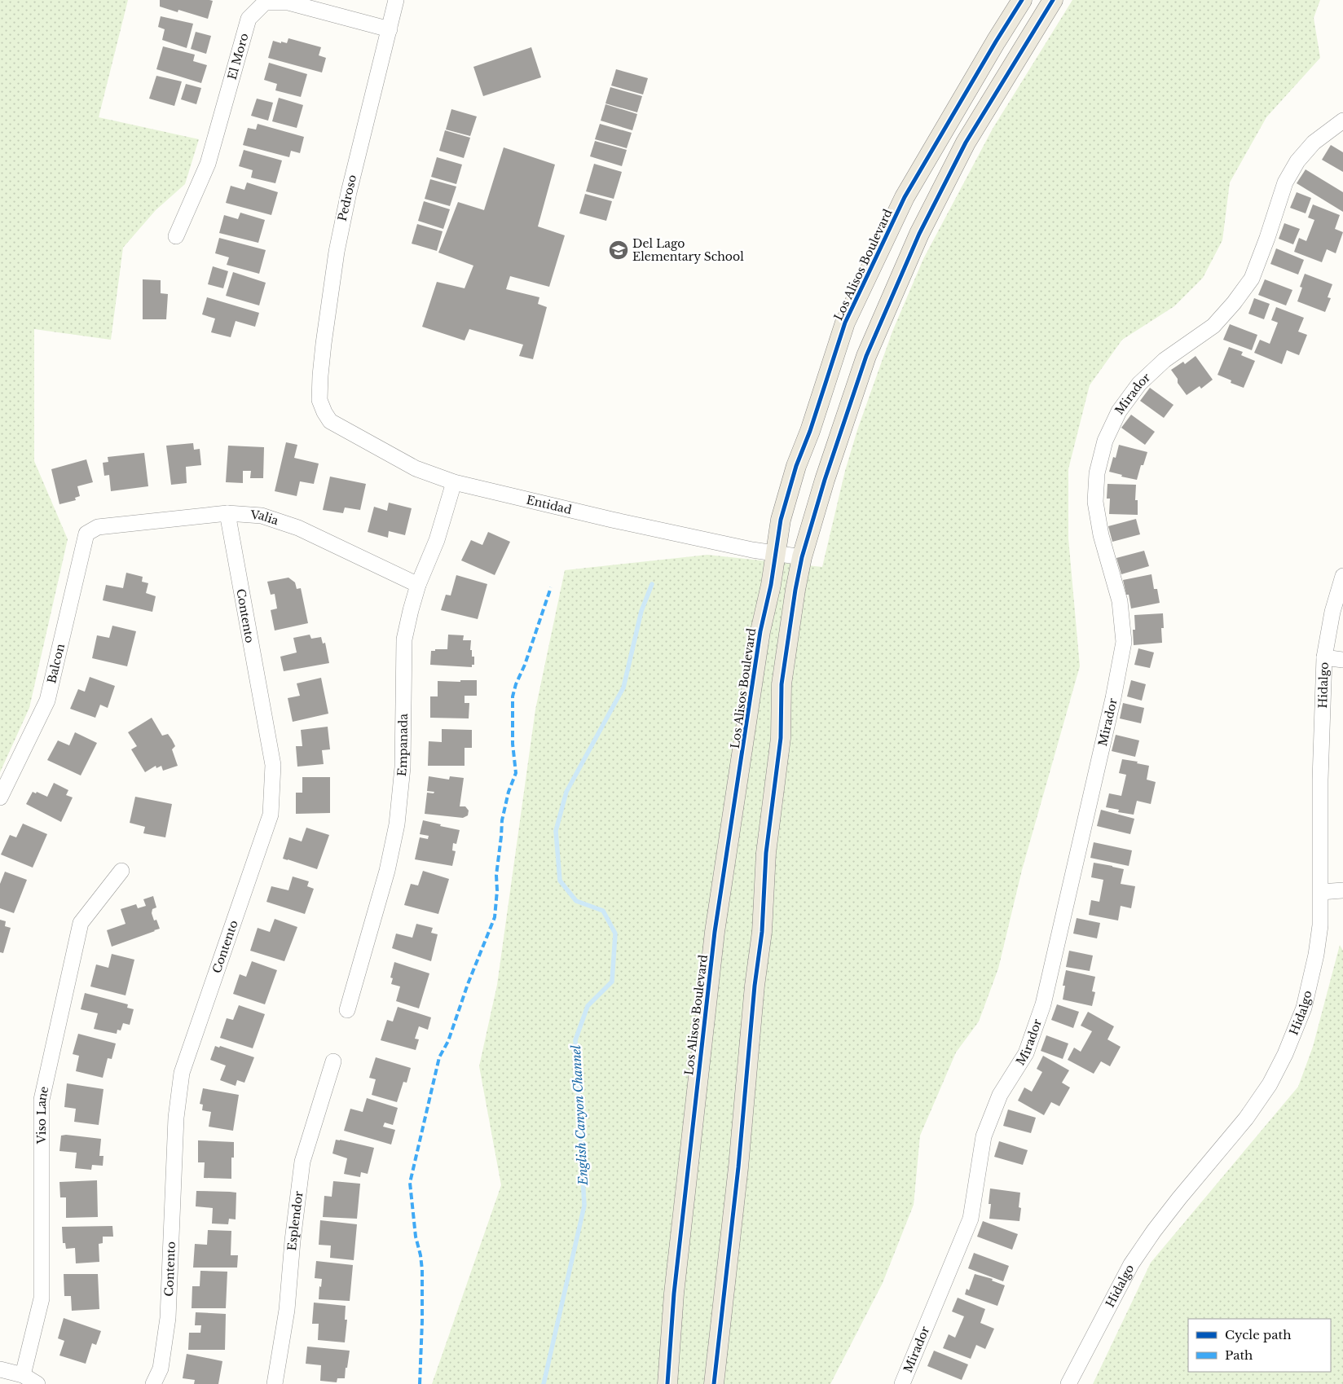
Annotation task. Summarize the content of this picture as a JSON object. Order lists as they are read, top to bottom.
{
  "streets": {
    "main road": ["Los Alisos Boulevard"],
    "street": [
      "El Moro",
      "Pedroso",
      "Mirador",
      "Entidad",
      "Valia",
      "Contento",
      "Balcon",
      "Hidalgo",
      "Empanada",
      "Viso Lane",
      "Esplendor"
    ]
  },
  "crossings": [
    ["El Moro", "Pedroso"],
    ["Pedroso", "Entidad"],
    ["Los Alisos Boulevard", "Entidad"],
    ["Entidad", "Empanada"],
    ["Valia", "Contento"],
    ["Valia", "Balcon"],
    ["Valia", "Empanada"]
  ],
  "water": ["English Canyon Channel"],
  "places": {
    "school or university": ["Del Lago Elementary School"]
  },
  "legend": ["Cycle path", "Path"]
}
